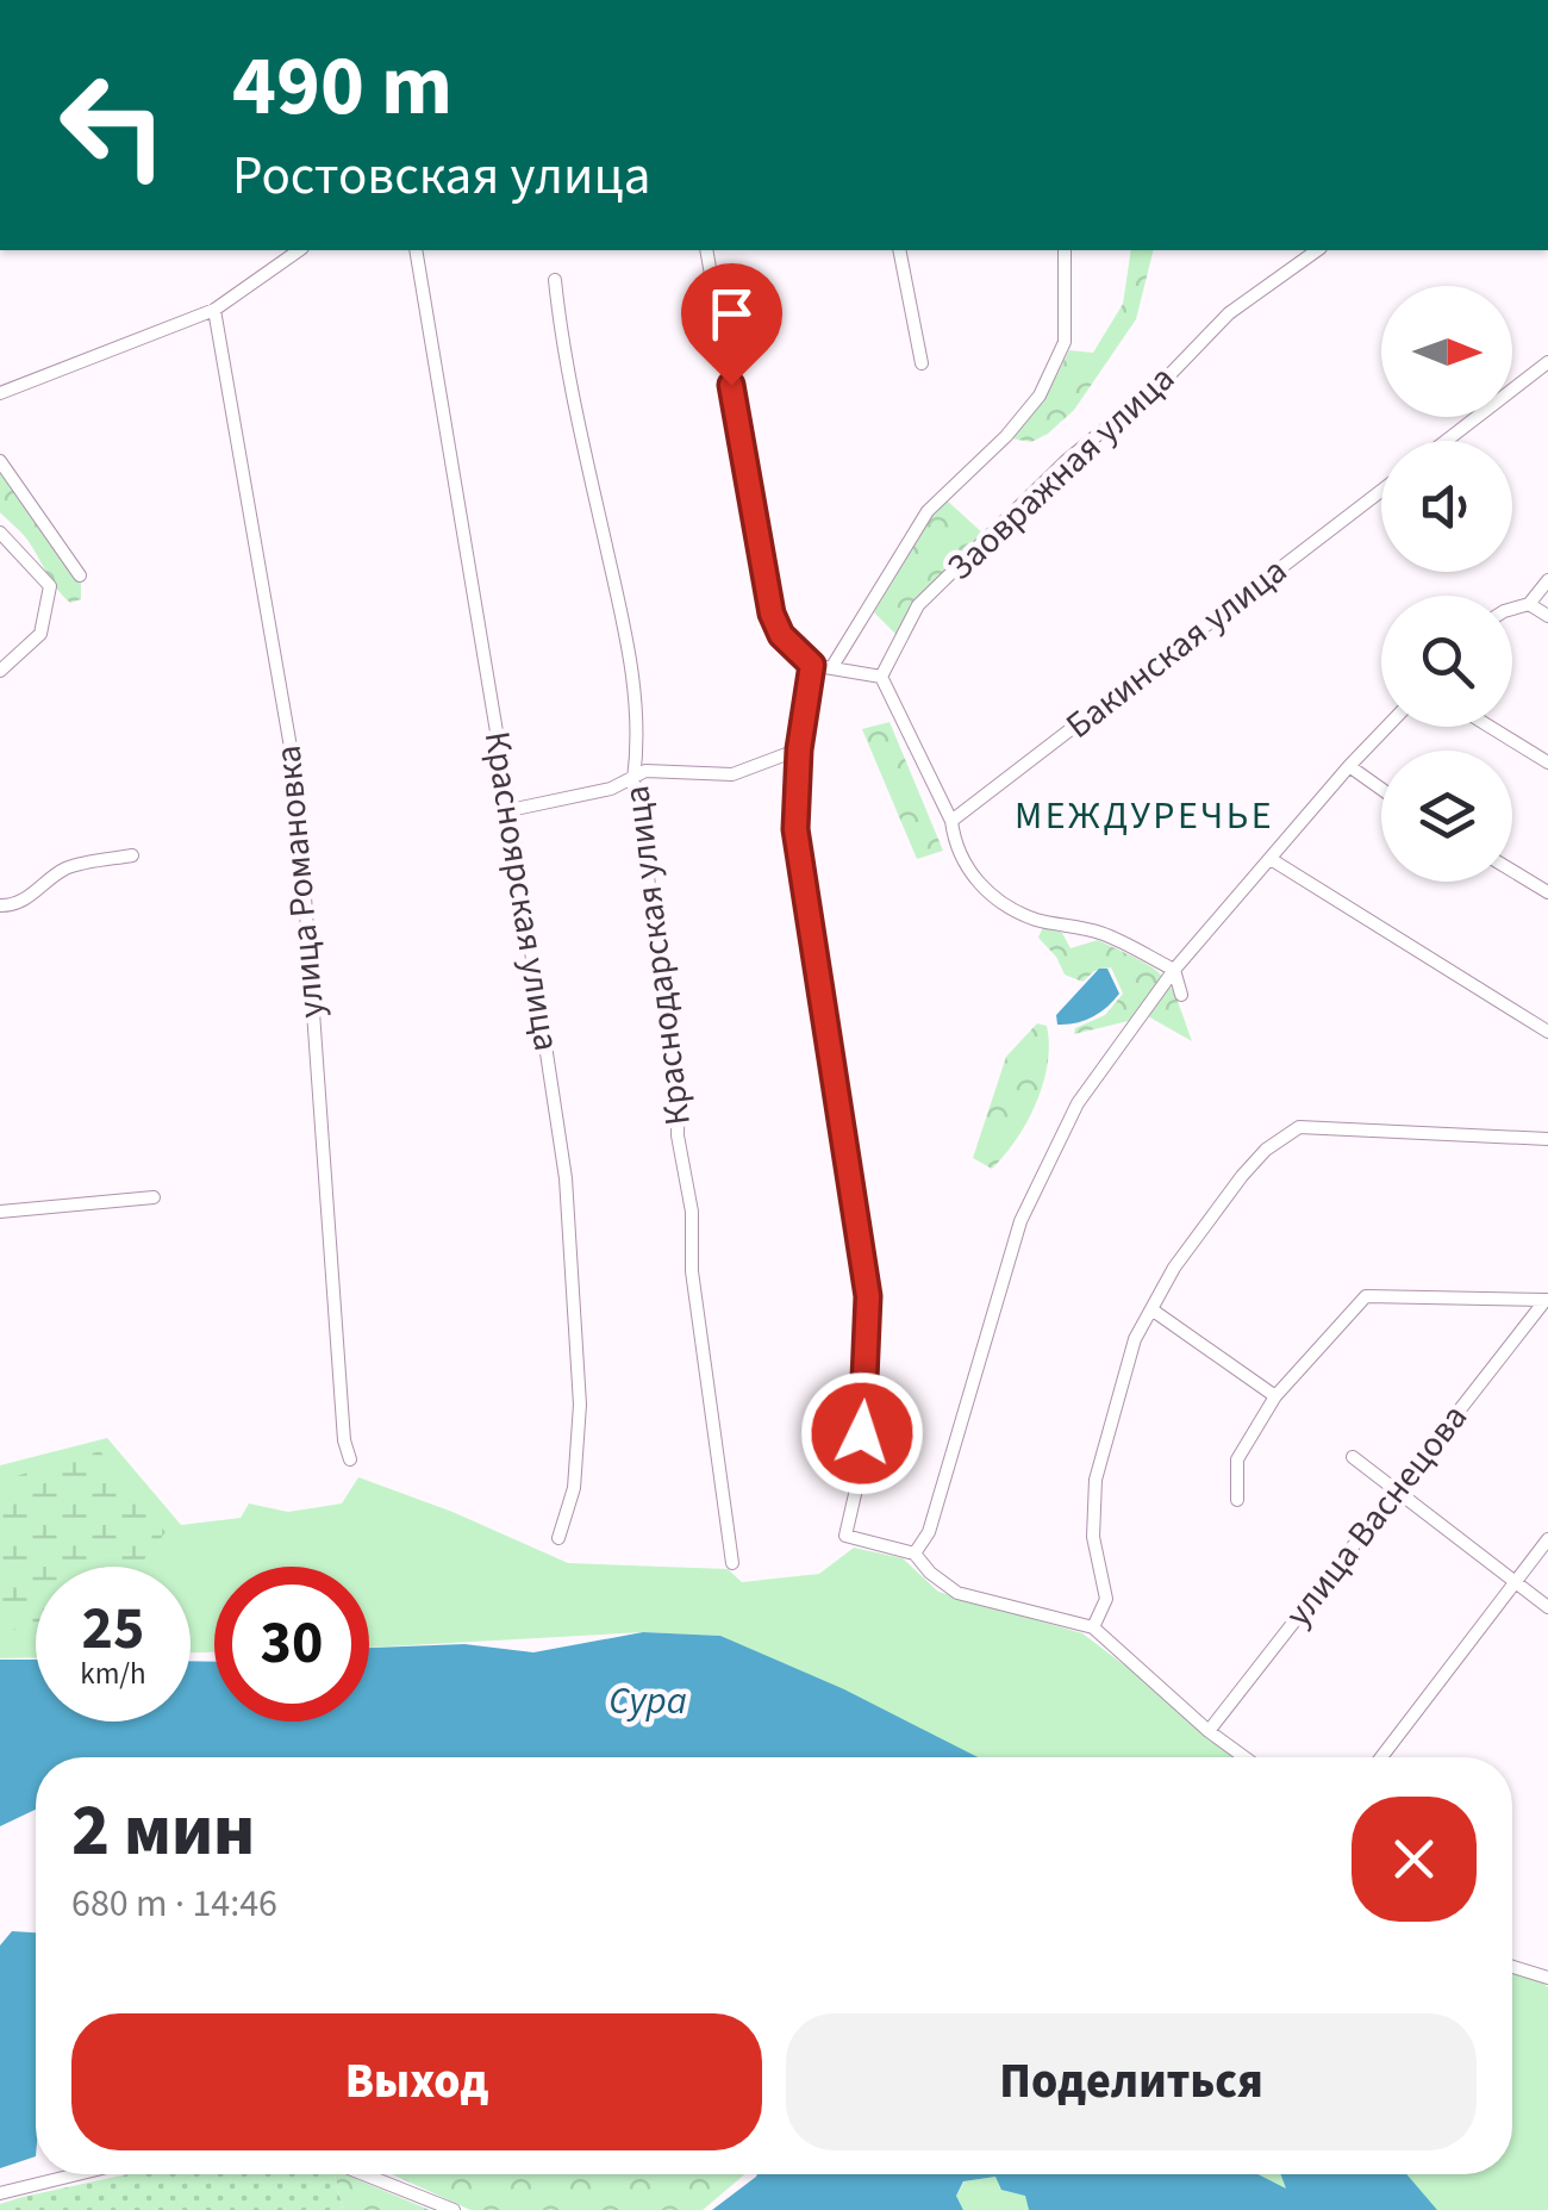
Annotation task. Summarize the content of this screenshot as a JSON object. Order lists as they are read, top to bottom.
{
  "streets": {
    "street": [
      "Заовражная улица",
      "Бакинская улица",
      "улица Романовка",
      "Красноярская улица",
      "Краснодарская улица",
      "улица Васнецова"
    ]
  },
  "districts": ["МЕЖДУРЕЧЬЕ"],
  "water": ["Сура"],
  "north": "right",
  "page": {
    "turn": ["490 m", "Ростовская улица"],
    "speed": "25 km/h",
    "limit": "30",
    "heading": ["2 мин", "680 m · 14:46"],
    "buttons": ["Выход", "Поделиться"]
  }
}
